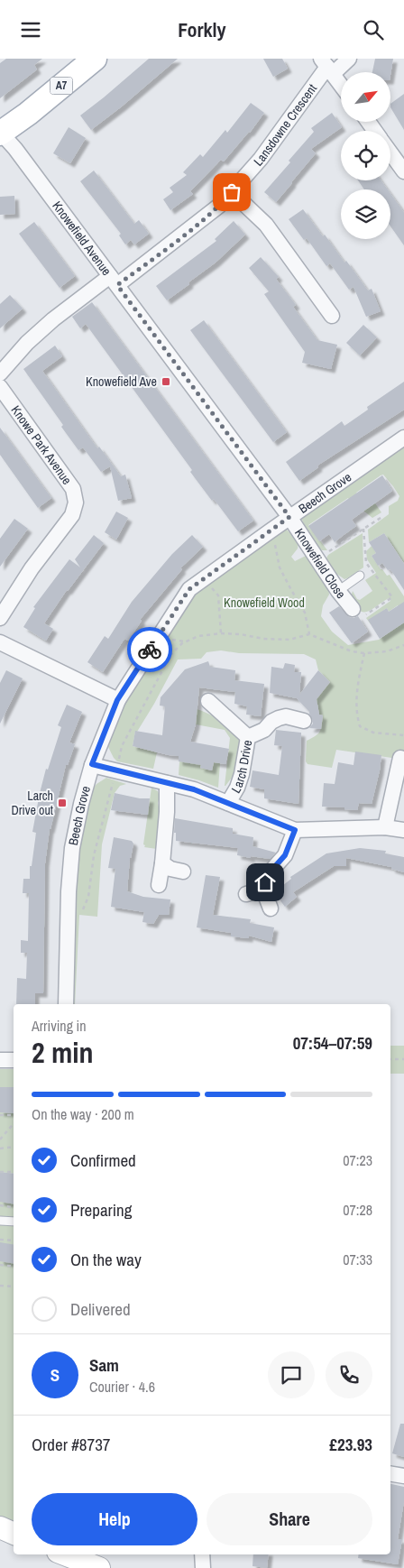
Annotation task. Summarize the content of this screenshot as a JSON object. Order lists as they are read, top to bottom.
{
  "streets": {
    "main road": ["A7"],
    "street": [
      "Lansdowne Crescent",
      "Knowefield Avenue",
      "Knowe Park Avenue",
      "Beech Grove",
      "Knowefield Close",
      "Larch Drive"
    ]
  },
  "crossings": [
    ["A7", "Knowefield Avenue"],
    ["Lansdowne Crescent", "Knowefield Avenue"],
    ["Knowefield Avenue", "Beech Grove"],
    ["Knowefield Avenue", "Knowefield Close"],
    ["Beech Grove", "Knowefield Close"],
    ["Beech Grove", "Larch Drive"]
  ],
  "parks": ["Knowefield Wood"],
  "places": {
    "transit": ["Knowefield Ave", "Larch Drive out"]
  },
  "north": "top right",
  "page": {
    "header": "Forkly",
    "heading": ["2 min", "Arriving in", "07:54–07:59"],
    "panel": [
      "Sam",
      "Courier · 4.6",
      "Order #8737",
      "£23.93"
    ],
    "bar": "On the way · 200 m",
    "list": [
      ["Confirmed", "07:23"],
      ["Preparing", "07:28"],
      ["On the way", "07:33"],
      "Delivered"
    ],
    "round": "S",
    "buttons": ["Help", "Share"]
  }
}
